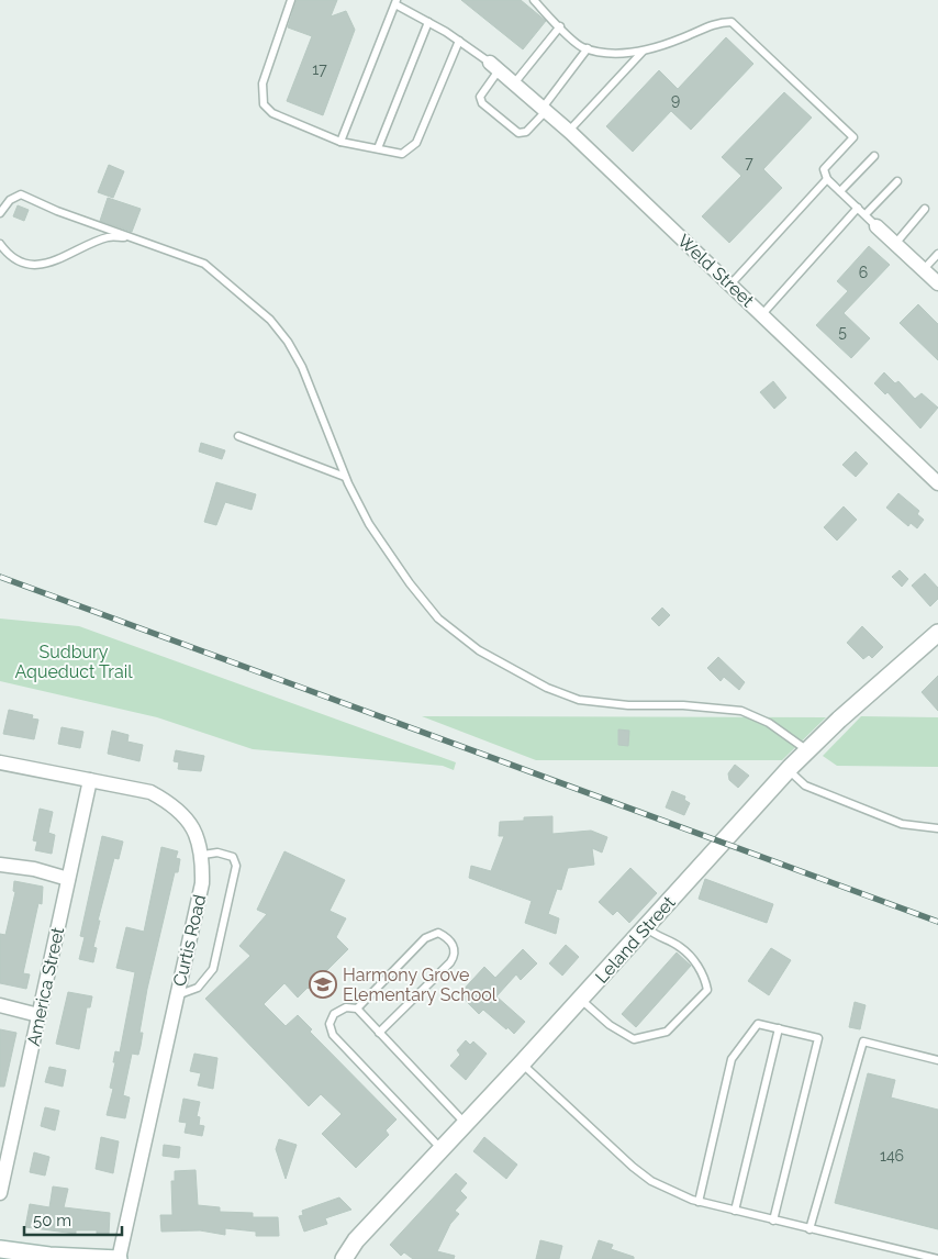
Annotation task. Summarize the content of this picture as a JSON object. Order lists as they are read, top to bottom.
{
  "streets": {
    "street": [
      "Weld Street",
      "Leland Street",
      "Curtis Road",
      "America Street"
    ]
  },
  "crossings": [
    ["Curtis Road", "America Street"]
  ],
  "parks": ["Sudbury Aqueduct Trail"],
  "places": {
    "school or university": ["Harmony Grove Elementary School"]
  },
  "house_numbers": [
    "17",
    "9",
    "7",
    "6",
    "5",
    "146"
  ],
  "scale_bar": "50 m"
}
